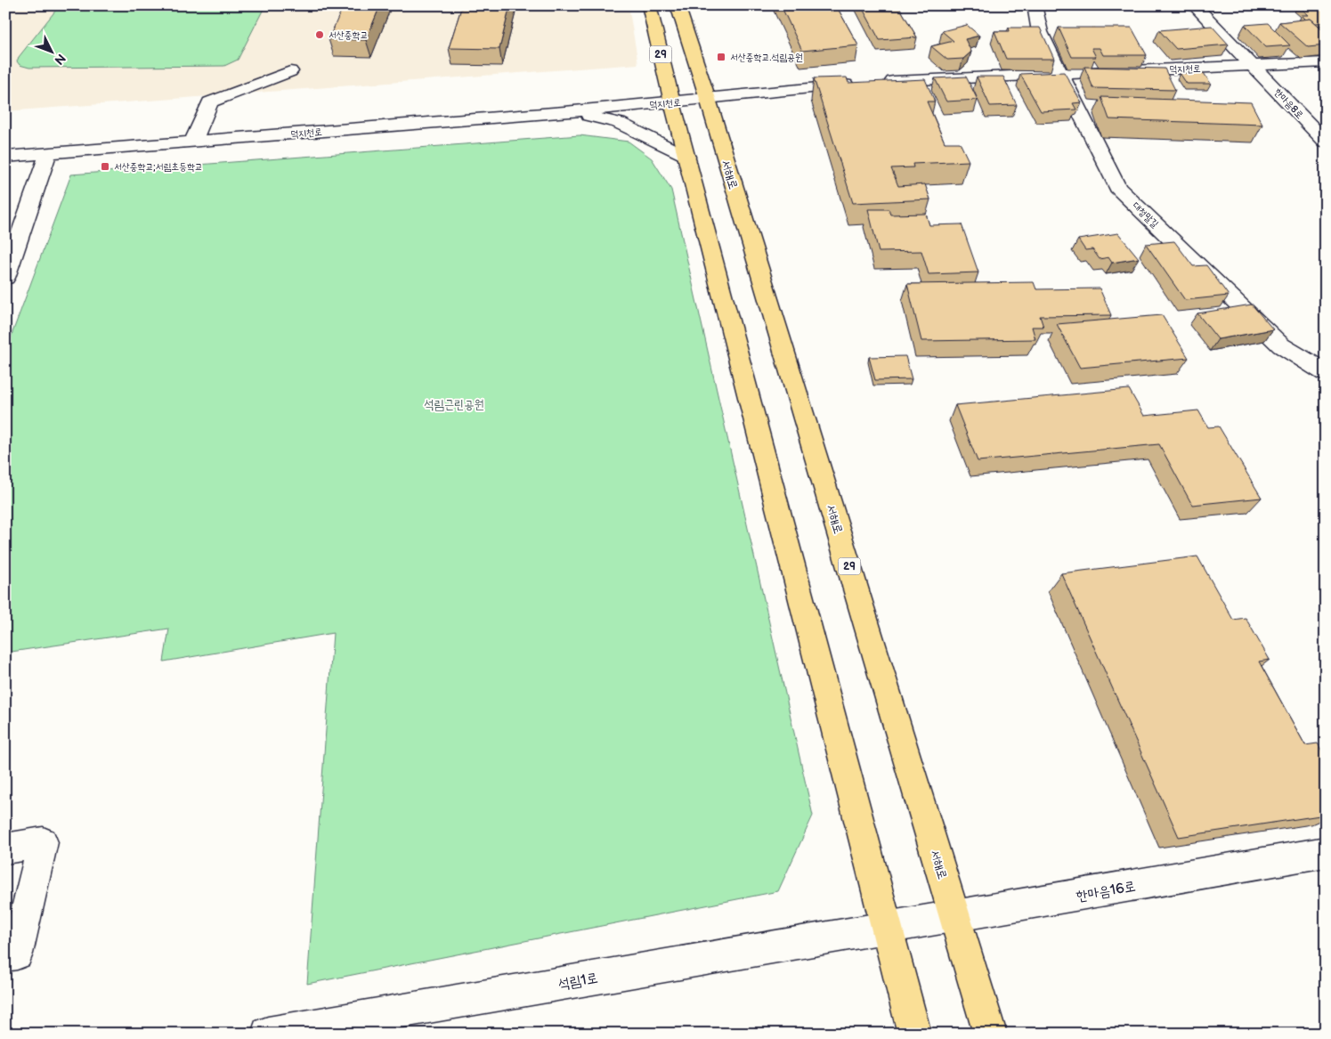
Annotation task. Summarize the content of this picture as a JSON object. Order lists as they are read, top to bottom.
{
  "streets": {
    "main road": ["29", "서해로"],
    "street": [
      "덕지천로",
      "한마음8로",
      "대청말길",
      "한마음16로",
      "석림1로"
    ]
  },
  "crossings": [
    ["29", "덕지천로"],
    ["29", "한마음16로"],
    ["29", "석림1로"],
    ["덕지천로", "한마음8로"],
    ["덕지천로", "서해로"],
    ["덕지천로", "대청말길"],
    ["서해로", "한마음16로"],
    ["한마음16로", "석림1로"]
  ],
  "parks": ["석림근린공원"],
  "places": {
    "other": ["서산중학교"],
    "transit": ["서산중학교.석림공원", "서산중학교;서림초등학교"]
  },
  "north": "bottom right"
}
